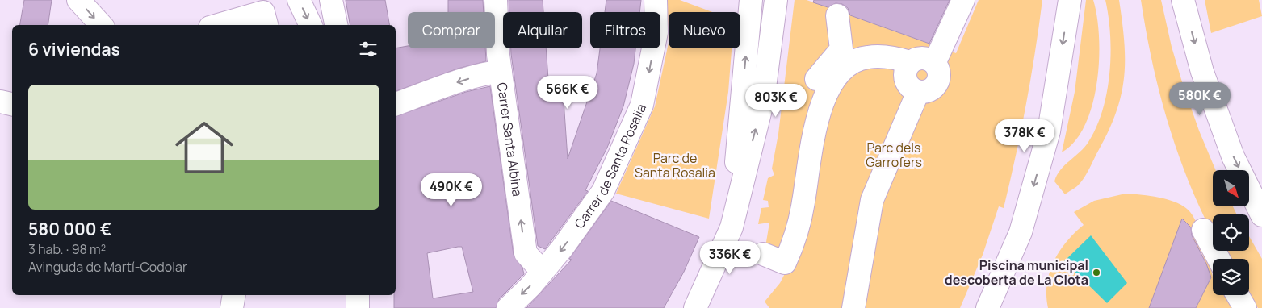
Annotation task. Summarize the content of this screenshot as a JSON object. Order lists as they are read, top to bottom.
{
  "streets": {
    "street": ["Carrer Santa Albina", "Carrer de Santa Rosalia"]
  },
  "crossings": [
    ["Carrer Santa Albina", "Carrer de Santa Rosalia"]
  ],
  "one_way": ["Carrer Santa Albina"],
  "parks": ["Parc dels Garrofers", "Parc de Santa Rosalia"],
  "places": ["Piscina municipal descoberta de La Clota"],
  "north": "bottom right",
  "page": {
    "chip": [
      "Comprar",
      "Alquilar",
      "Filtros",
      "Nuevo"
    ],
    "heading": "6 viviendas",
    "list": [
      {
        "name": "580 000 €",
        "note": "3 hab. · 98 m² · Avinguda de Martí-Codolar"
      }
    ],
    "price": [
      "566K €",
      "580K €",
      "803K €",
      "378K €",
      "490K €",
      "336K €"
    ]
  }
}
